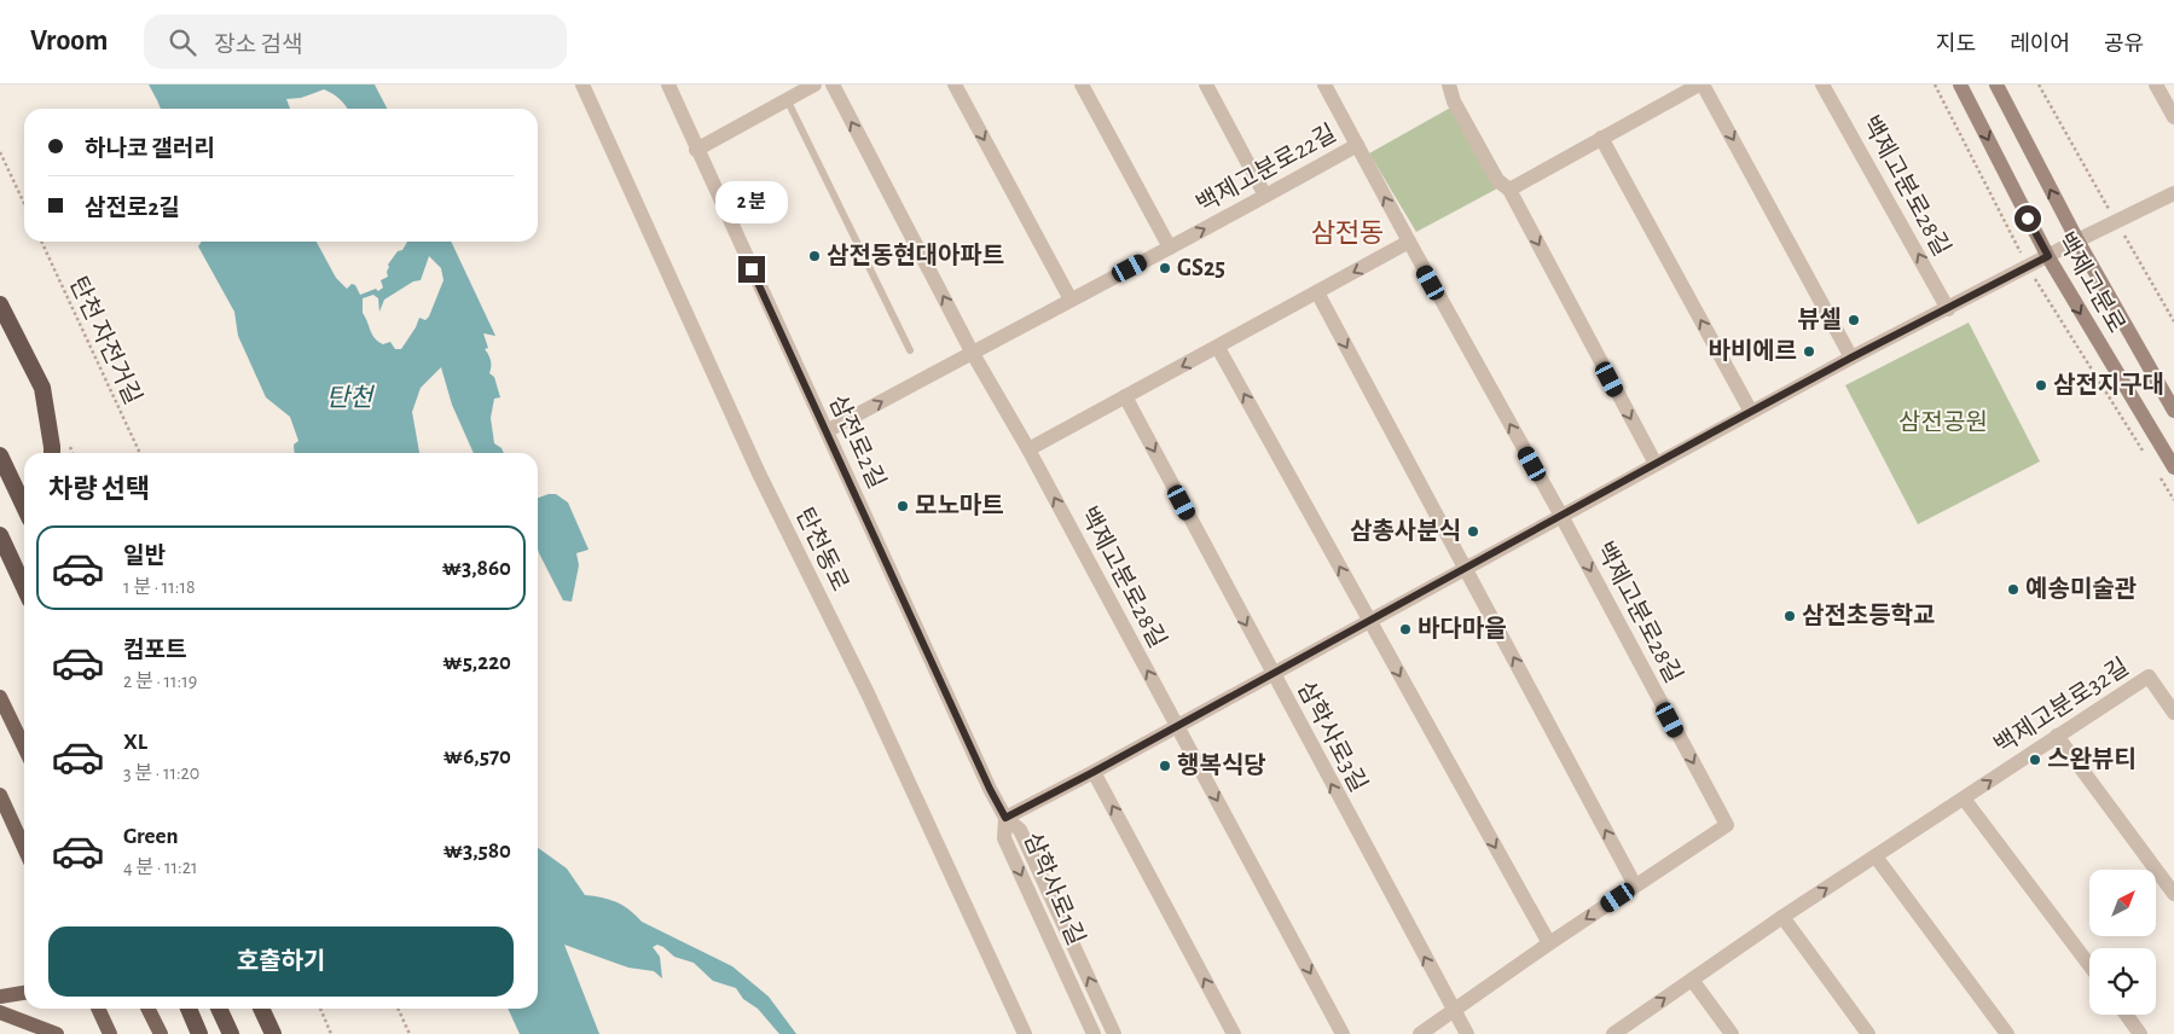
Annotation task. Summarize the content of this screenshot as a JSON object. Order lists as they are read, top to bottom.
{
  "streets": {
    "main road": ["백제고분로"],
    "street": [
      "백제고분로22길",
      "백제고분로28길",
      "삼전로2길",
      "탄천동로",
      "백제고분로32길",
      "삼학사로3길",
      "삼학사로1길"
    ],
    "path": ["탄천 자전거길"]
  },
  "crossings": [
    ["백제고분로22길", "백제고분로28길"],
    ["백제고분로22길", "삼전로2길"],
    ["백제고분로28길", "삼학사로3길"],
    ["삼전로2길", "삼학사로1길"]
  ],
  "one_way": ["백제고분로32길"],
  "districts": ["삼전동"],
  "water": ["탄천"],
  "parks": ["삼전공원"],
  "places": [
    "삼전동현대아파트",
    "GS25",
    "뷰셀",
    "바비에르",
    "삼전지구대",
    "모노마트",
    "삼총사분식",
    "예송미술관",
    "삼전초등학교",
    "바다마을",
    "스완뷰티",
    "행복식당"
  ],
  "north": "top right",
  "page": {
    "header": "Vroom",
    "search": "장소 검색",
    "nav": ["지도", "레이어", "공유"],
    "banner": ["하나코 갤러리", "삼전로2길"],
    "bubble": "2 분",
    "heading": "차량 선택",
    "list": [
      {
        "name": "일반",
        "note": "1 분 · 11:18",
        "value": "₩3,860"
      },
      {
        "name": "컴포트",
        "note": "2 분 · 11:19",
        "value": "₩5,220"
      },
      {
        "name": "XL",
        "note": "3 분 · 11:20",
        "value": "₩6,570"
      },
      {
        "name": "Green",
        "note": "4 분 · 11:21",
        "value": "₩3,580"
      }
    ],
    "buttons": "호출하기"
  }
}
